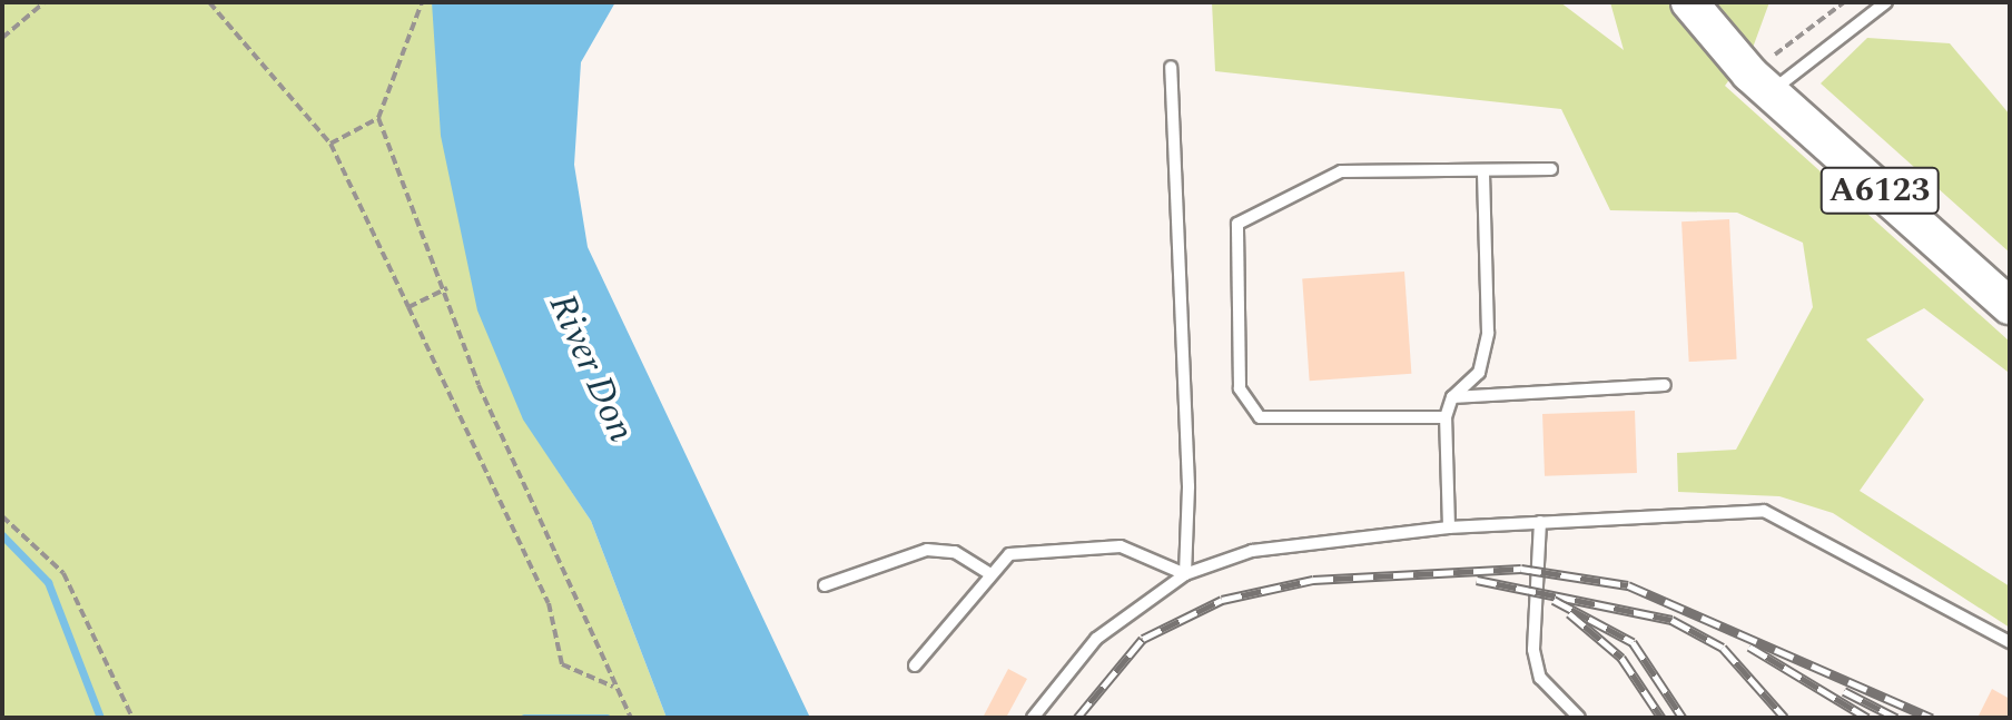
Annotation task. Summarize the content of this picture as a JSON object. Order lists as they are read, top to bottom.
{
  "streets": {
    "main road": ["A6123"]
  },
  "water": ["River Don"]
}
